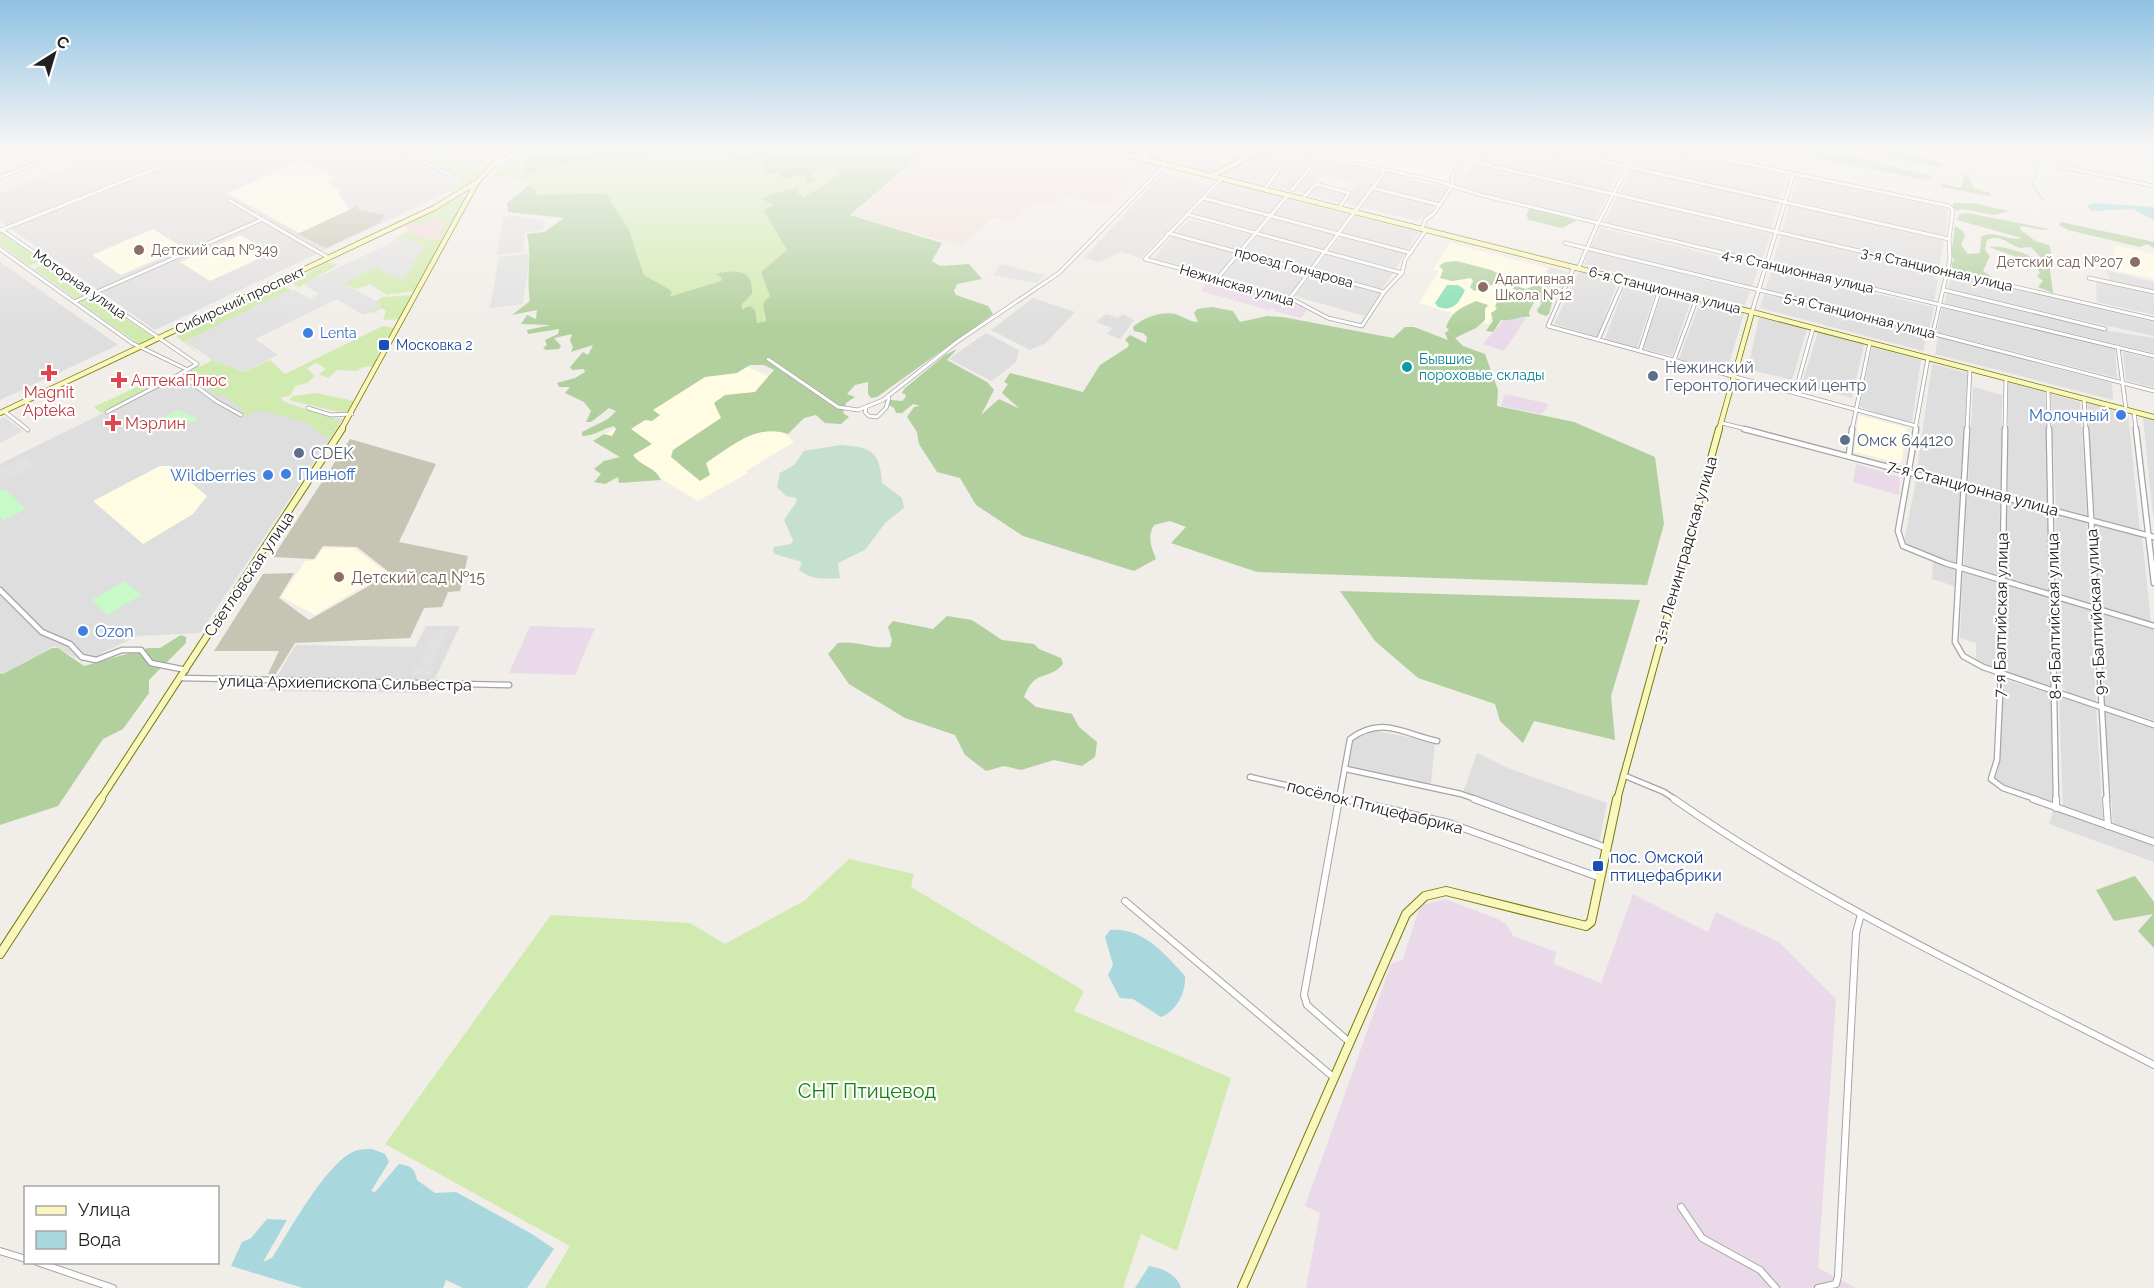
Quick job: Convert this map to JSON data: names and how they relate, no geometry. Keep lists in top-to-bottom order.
{
  "streets": {
    "street": [
      "проезд Гончарова",
      "3-я Станционная улица",
      "4-я Станционная улица",
      "Моторная улица",
      "Нежинская улица",
      "6-я Станционная улица",
      "Сибирский проспект",
      "5-я Станционная улица",
      "7-я Станционная улица",
      "3-я Ленинградская улица",
      "Светловская улица",
      "9-я Балтийская улица",
      "7-я Балтийская улица",
      "8-я Балтийская улица",
      "улица Архиепископа Сильвестра",
      "посёлок Птицефабрика"
    ]
  },
  "crossings": [
    ["проезд Гончарова", "Нежинская улица"],
    ["3-я Станционная улица", "3-я Ленинградская улица"],
    ["4-я Станционная улица", "3-я Ленинградская улица"],
    ["Моторная улица", "Сибирский проспект"],
    ["6-я Станционная улица", "3-я Ленинградская улица"],
    ["6-я Станционная улица", "9-я Балтийская улица"],
    ["6-я Станционная улица", "7-я Балтийская улица"],
    ["6-я Станционная улица", "8-я Балтийская улица"],
    ["5-я Станционная улица", "3-я Ленинградская улица"],
    ["7-я Станционная улица", "3-я Ленинградская улица"],
    ["7-я Станционная улица", "9-я Балтийская улица"],
    ["7-я Станционная улица", "7-я Балтийская улица"],
    ["7-я Станционная улица", "8-я Балтийская улица"],
    ["3-я Ленинградская улица", "посёлок Птицефабрика"],
    ["Светловская улица", "улица Архиепископа Сильвестра"],
    ["7-я Балтийская улица", "8-я Балтийская улица"]
  ],
  "parks": ["СНТ Птицевод"],
  "places": {
    "other": [
      "Детский сад №349",
      "Детский сад №207",
      "Адаптивная Школа №12",
      "Lenta",
      "Бывшие пороховые склады",
      "Нежинский Геронтологический центр",
      "Молочный",
      "Омск 644120",
      "CDEK",
      "Пивноff",
      "Wildberries",
      "Детский сад №15",
      "Ozon"
    ],
    "transit": ["Московка 2", "пос. Омской птицефабрики"],
    "health": ["Magnit Apteka", "АптекаПлюс", "Мэрлин"]
  },
  "legend": ["Улица", "Вода"],
  "north": "top right"
}
